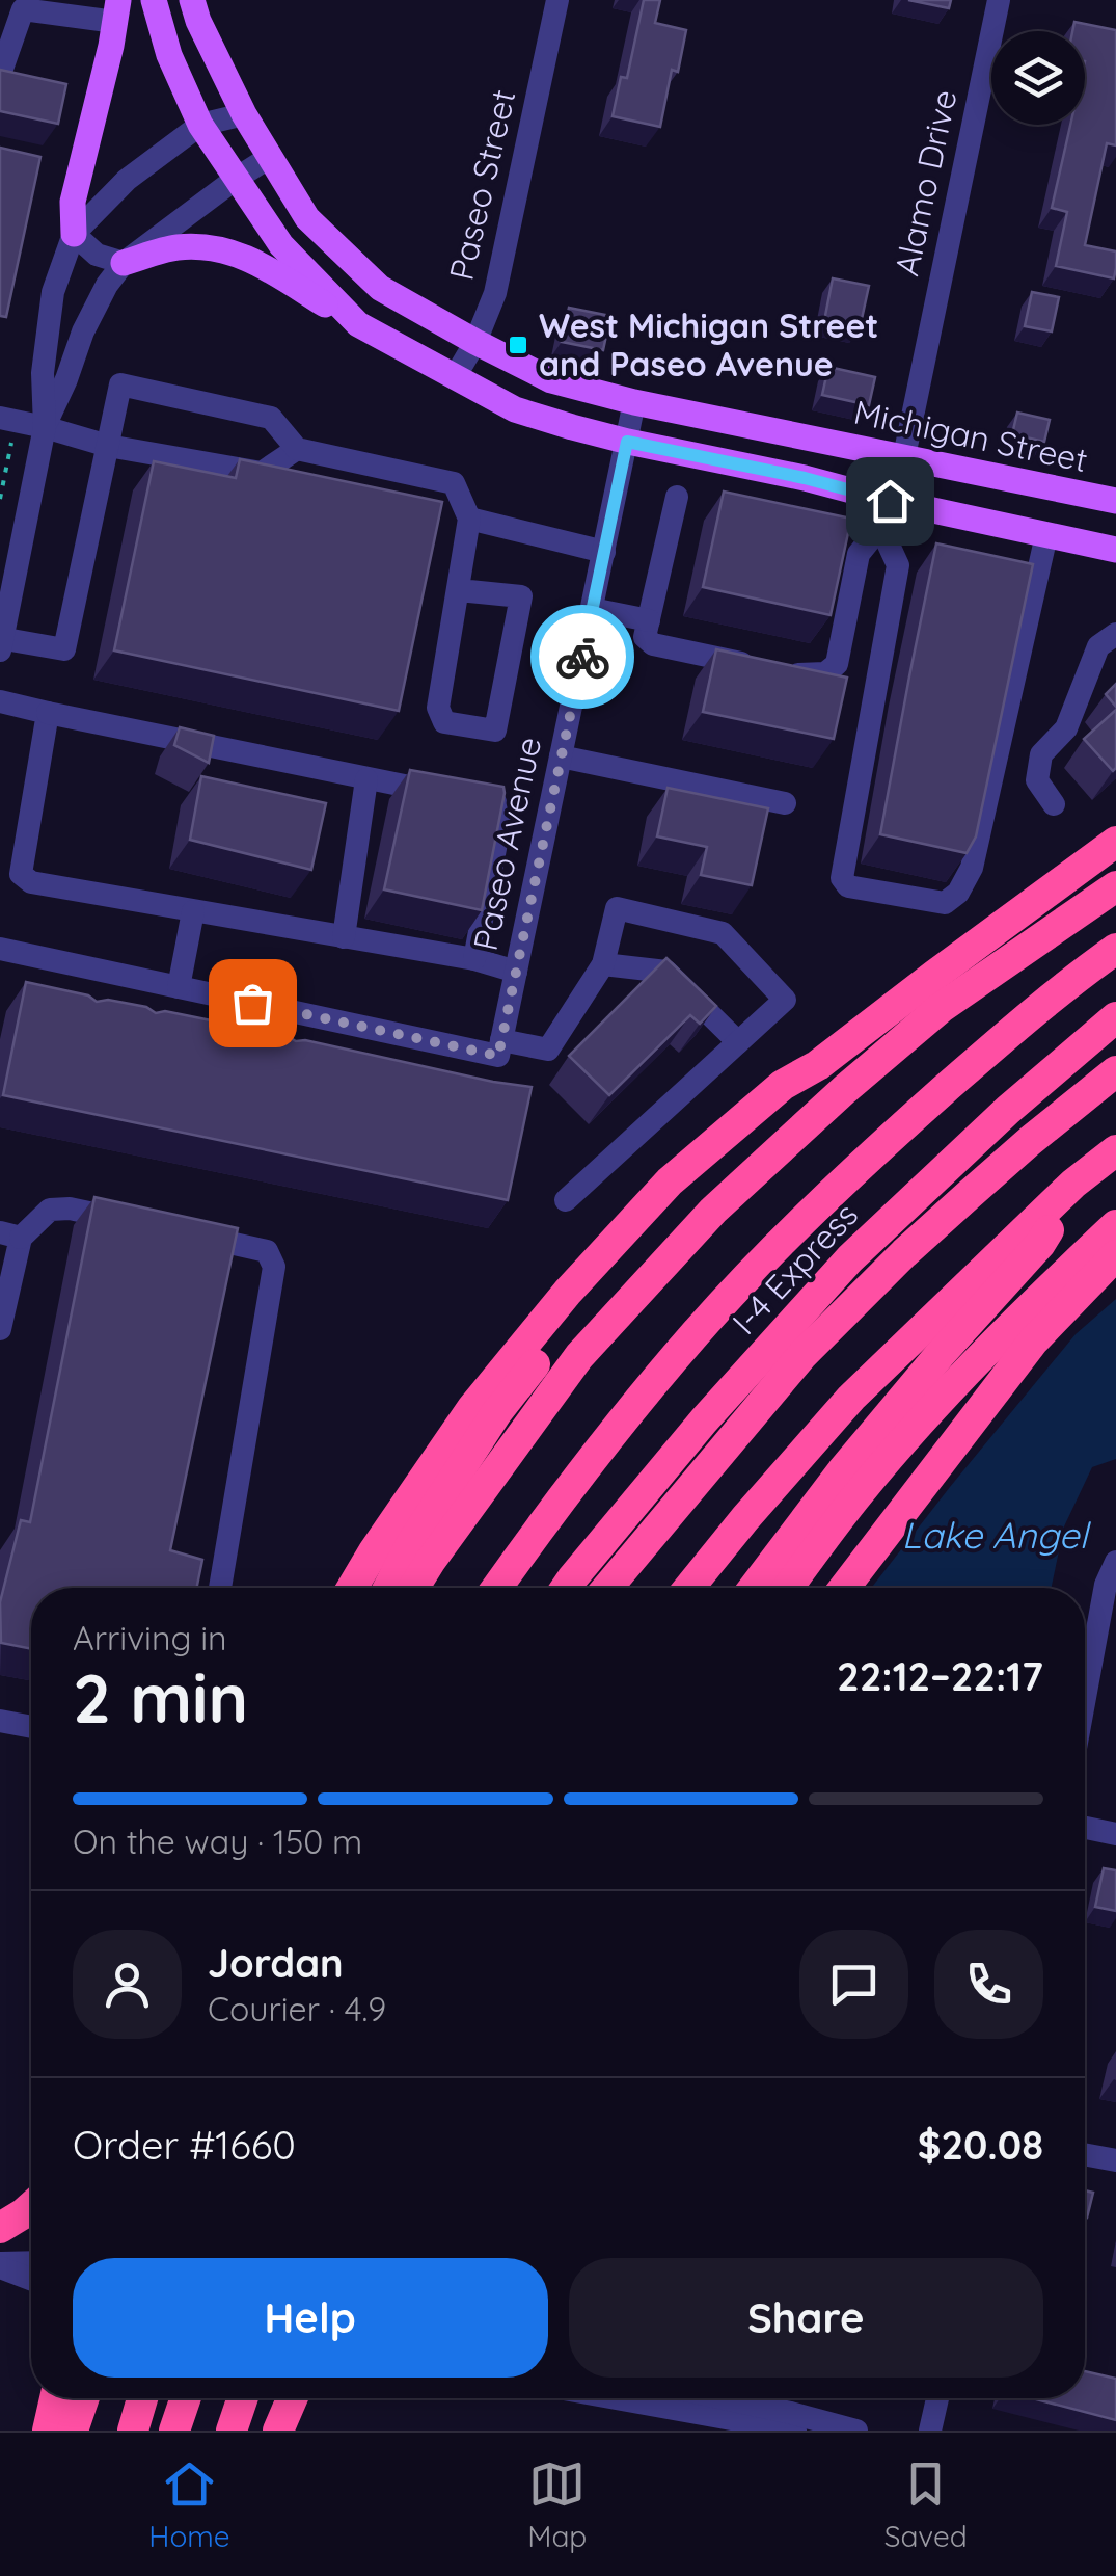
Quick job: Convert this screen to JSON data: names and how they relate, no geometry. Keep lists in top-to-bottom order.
{
  "streets": {
    "highway": ["I-4 Express"],
    "main road": ["Michigan Street"],
    "street": ["Alamo Drive", "Paseo Street", "Paseo Avenue"]
  },
  "crossings": [
    ["Alamo Drive", "Michigan Street"],
    ["Paseo Street", "Michigan Street"],
    ["Michigan Street", "Paseo Avenue"]
  ],
  "water": ["Lake Angel"],
  "places": {
    "transit": ["West Michigan Street and Paseo Avenue"]
  },
  "page": {
    "heading": ["2 min", "Arriving in", "22:12–22:17"],
    "panel": [
      "Jordan",
      "Courier · 4.9",
      "Order #1660",
      "$20.08"
    ],
    "bar": "On the way · 150 m",
    "buttons": ["Help", "Share"],
    "tabs": ["Home", "Map", "Saved"]
  }
}
